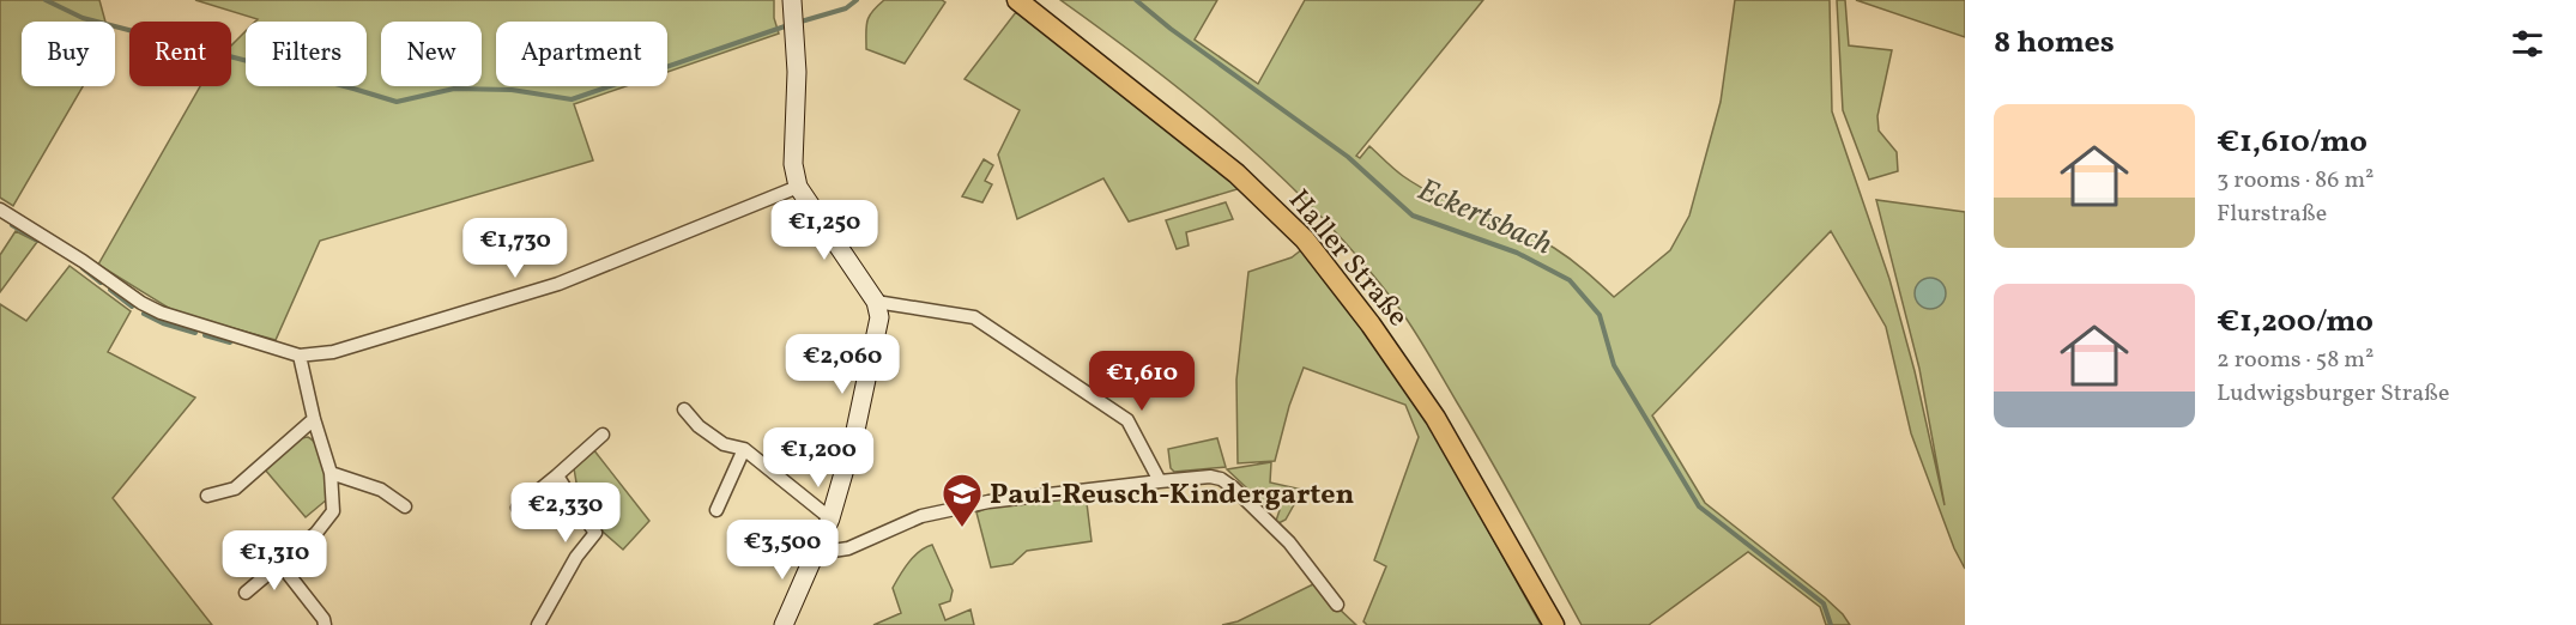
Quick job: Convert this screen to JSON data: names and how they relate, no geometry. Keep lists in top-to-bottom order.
{
  "streets": {
    "main road": ["Haller Straße"]
  },
  "water": ["Eckertsbach"],
  "places": {
    "school or university": ["Paul-Reusch-Kindergarten"]
  },
  "page": {
    "heading": "8 homes",
    "chip": [
      "Buy",
      "Rent",
      "Filters",
      "New",
      "Apartment"
    ],
    "list": [
      {
        "name": "€1,610/mo",
        "note": "3 rooms · 86 m² · Flurstraße"
      },
      {
        "name": "€1,200/mo",
        "note": "2 rooms · 58 m² · Ludwigsburger Straße"
      }
    ],
    "price": [
      "€1,250",
      "€1,730",
      "€2,060",
      "€1,610",
      "€1,200",
      "€2,330",
      "€3,500",
      "€1,310"
    ]
  }
}
